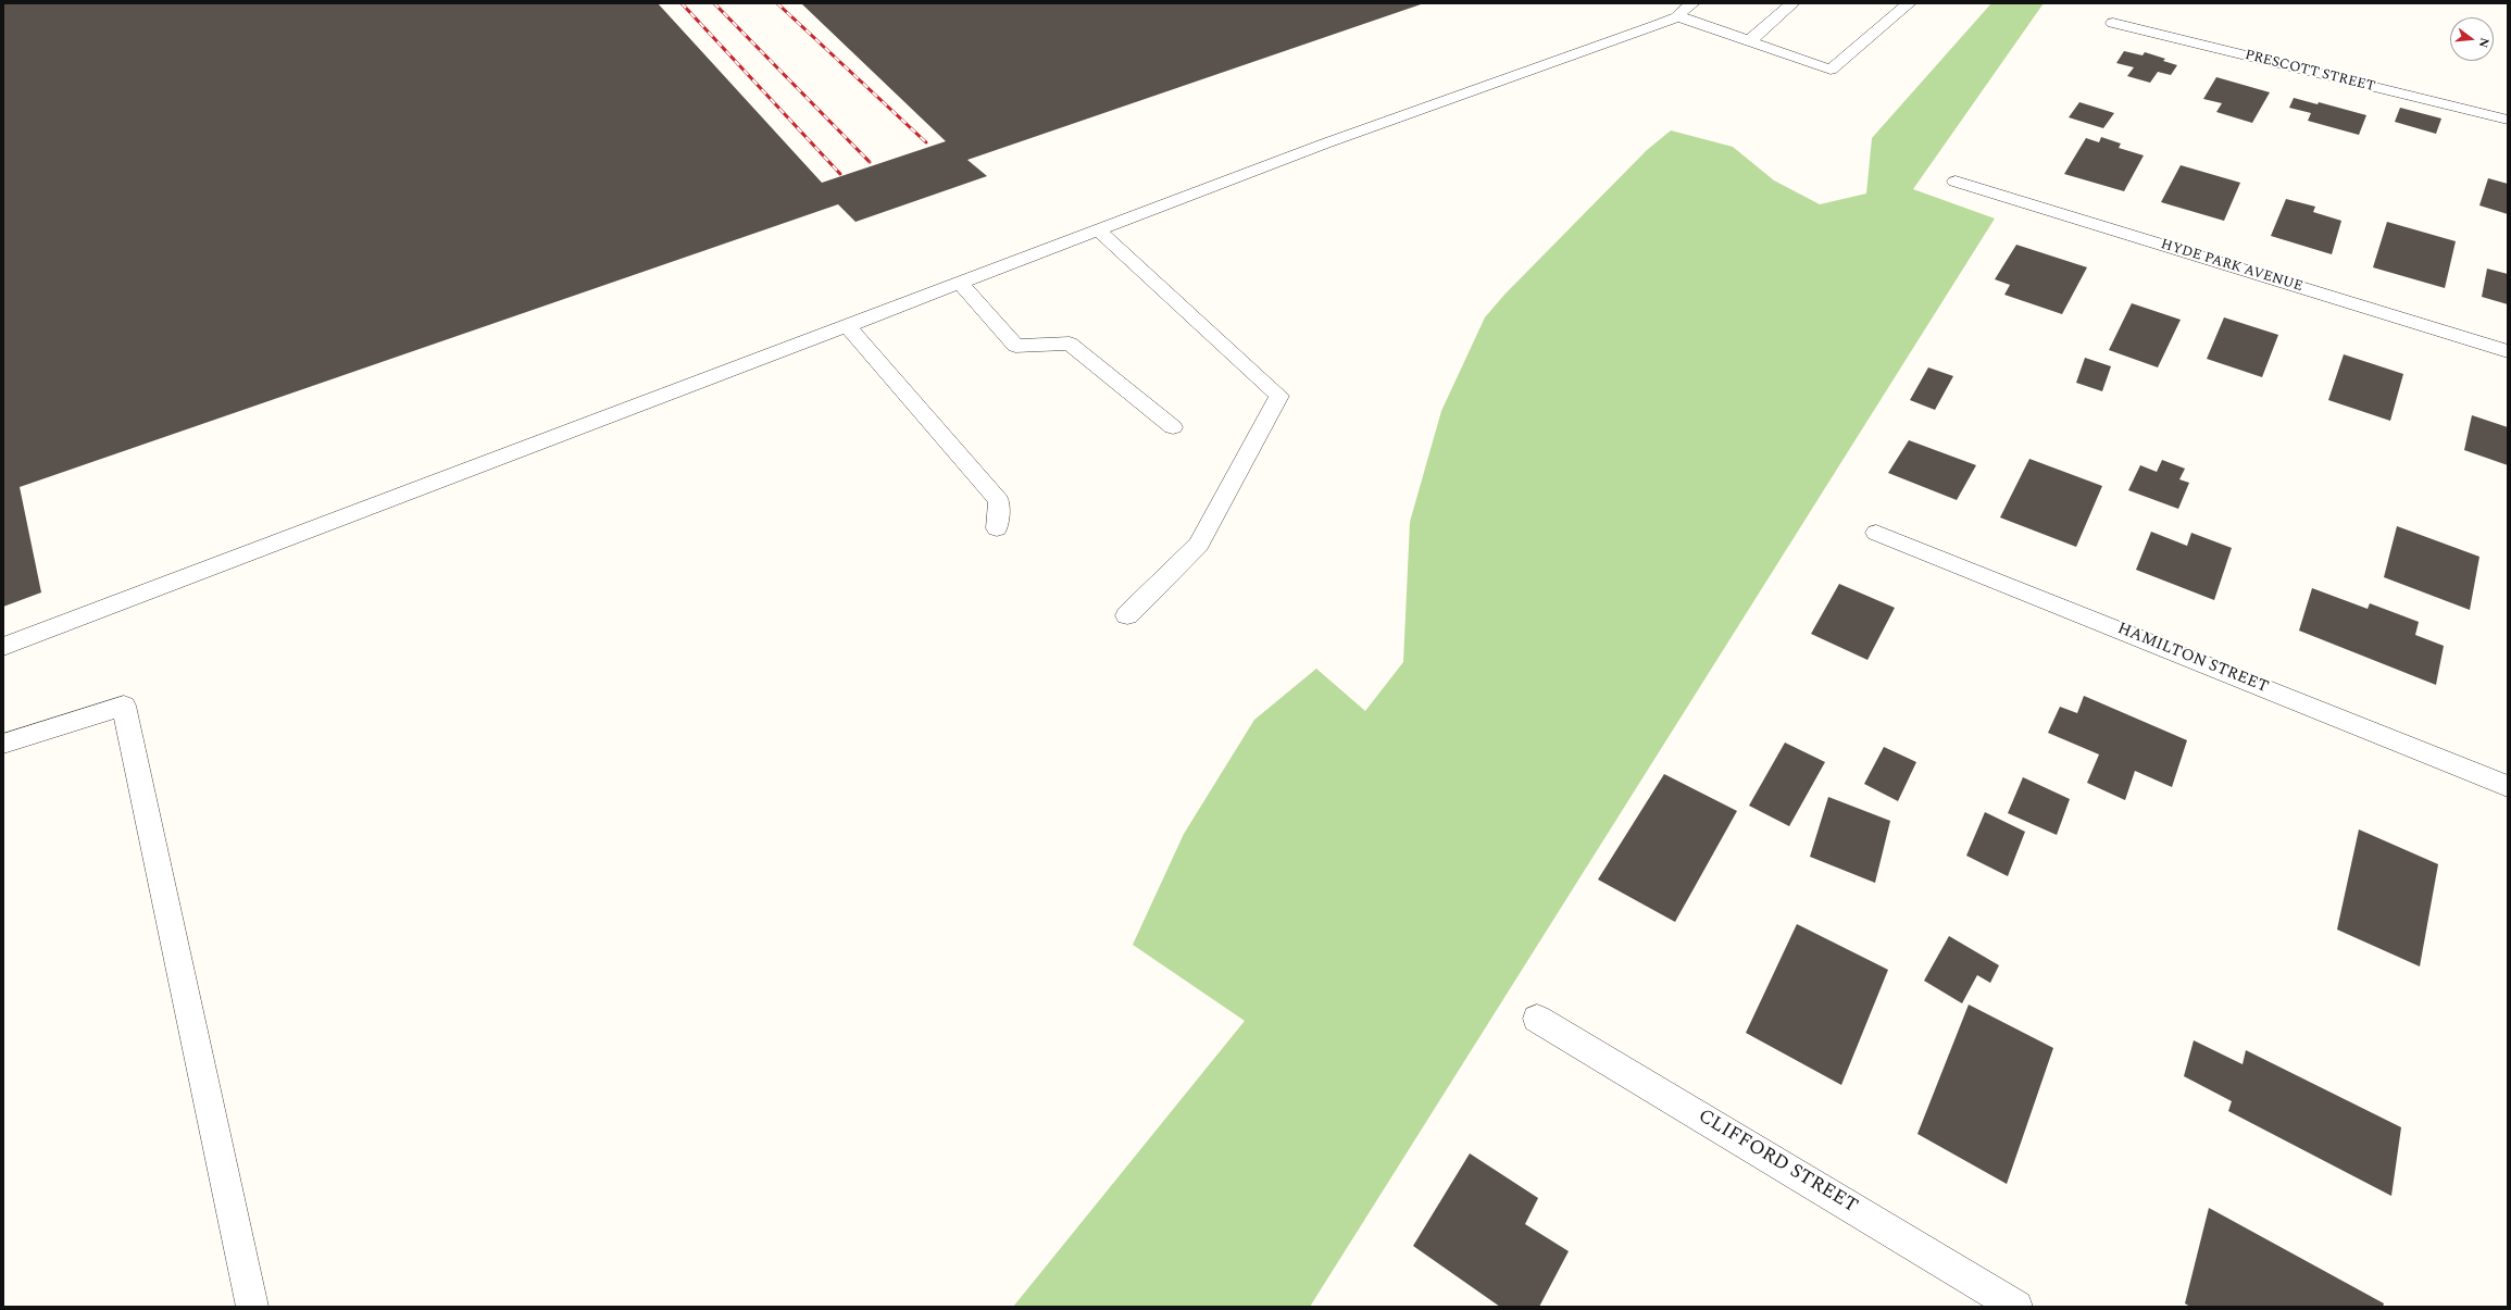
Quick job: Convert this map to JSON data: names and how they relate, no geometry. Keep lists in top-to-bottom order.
{
  "streets": {
    "street": [
      "PRESCOTT STREET",
      "HYDE PARK AVENUE",
      "HAMILTON STREET",
      "CLIFFORD STREET"
    ]
  },
  "north": "right"
}
